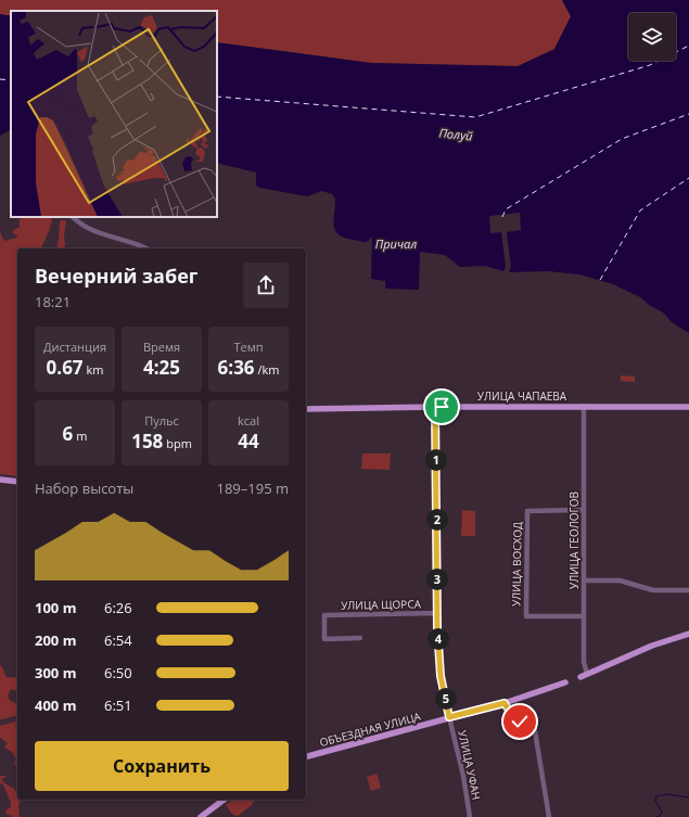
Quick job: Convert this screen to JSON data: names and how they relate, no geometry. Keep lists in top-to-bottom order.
{
  "streets": {
    "main road": ["УЛИЦА ЧАПАЕВА", "ОБЪЕЗДНАЯ УЛИЦА"],
    "street": [
      "УЛИЦА ГЕОЛОГОВ",
      "УЛИЦА ВОСХОД",
      "УЛИЦА ЩОРСА",
      "УЛИЦА УФАН"
    ]
  },
  "crossings": [
    ["УЛИЦА ЧАПАЕВА", "УЛИЦА ГЕОЛОГОВ"],
    ["УЛИЦА ЧАПАЕВА", "УЛИЦА УФАН"],
    ["УЛИЦА ГЕОЛОГОВ", "УЛИЦА ВОСХОД"],
    ["УЛИЦА ЩОРСА", "УЛИЦА УФАН"],
    ["ОБЪЕЗДНАЯ УЛИЦА", "УЛИЦА УФАН"]
  ],
  "water": ["Полуй", "Причал"],
  "page": {
    "heading": ["Вечерний забег", "18:21"],
    "stats": [
      ["Дистанция", "0.67 km"],
      ["Время", "4:25"],
      ["Темп", "6:36 /km"],
      ["6 m"],
      ["Пульс", "158 bpm"],
      ["kcal", "44"]
    ],
    "pins": [
      "1",
      "2",
      "3",
      "4",
      "5"
    ],
    "chart": ["Набор высоты", "189–195 m"],
    "list": [
      {
        "name": "100 m",
        "note": "6:26"
      },
      {
        "name": "200 m",
        "note": "6:54"
      },
      {
        "name": "300 m",
        "note": "6:50"
      },
      {
        "name": "400 m",
        "note": "6:51"
      }
    ],
    "buttons": "Сохранить"
  }
}
